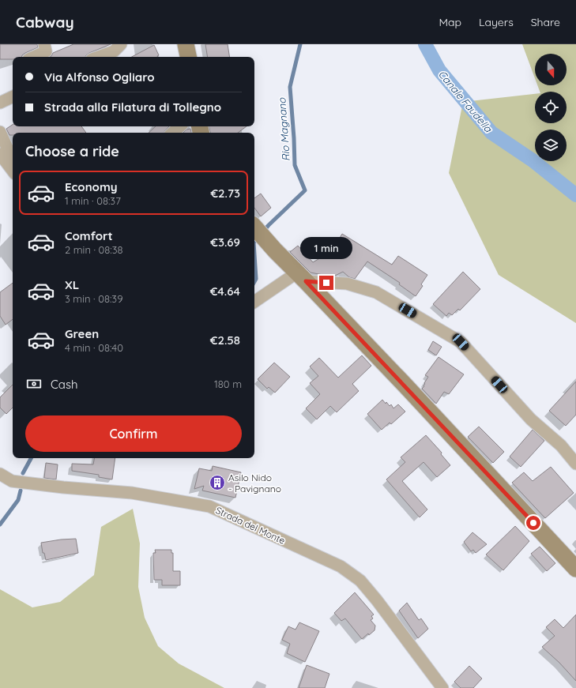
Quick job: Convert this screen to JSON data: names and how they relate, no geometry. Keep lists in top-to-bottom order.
{
  "streets": {
    "street": ["Strada del Monte"]
  },
  "water": ["Canale Faudella", "Rio Magnano"],
  "places": {
    "building": ["Asilo Nido - Pavignano"]
  },
  "north": "bottom",
  "page": {
    "header": "Cabway",
    "nav": ["Map", "Layers", "Share"],
    "banner": ["Via Alfonso Ogliaro", "Strada alla Filatura di Tollegno"],
    "heading": "Choose a ride",
    "list": [
      {
        "name": "Economy",
        "note": "1 min · 08:37",
        "value": "€2.73"
      },
      {
        "name": "Comfort",
        "note": "2 min · 08:38",
        "value": "€3.69"
      },
      {
        "name": "XL",
        "note": "3 min · 08:39",
        "value": "€4.64"
      },
      {
        "name": "Green",
        "note": "4 min · 08:40",
        "value": "€2.58"
      }
    ],
    "bubble": "1 min",
    "pay": ["Cash", "180 m"],
    "buttons": "Confirm"
  }
}
